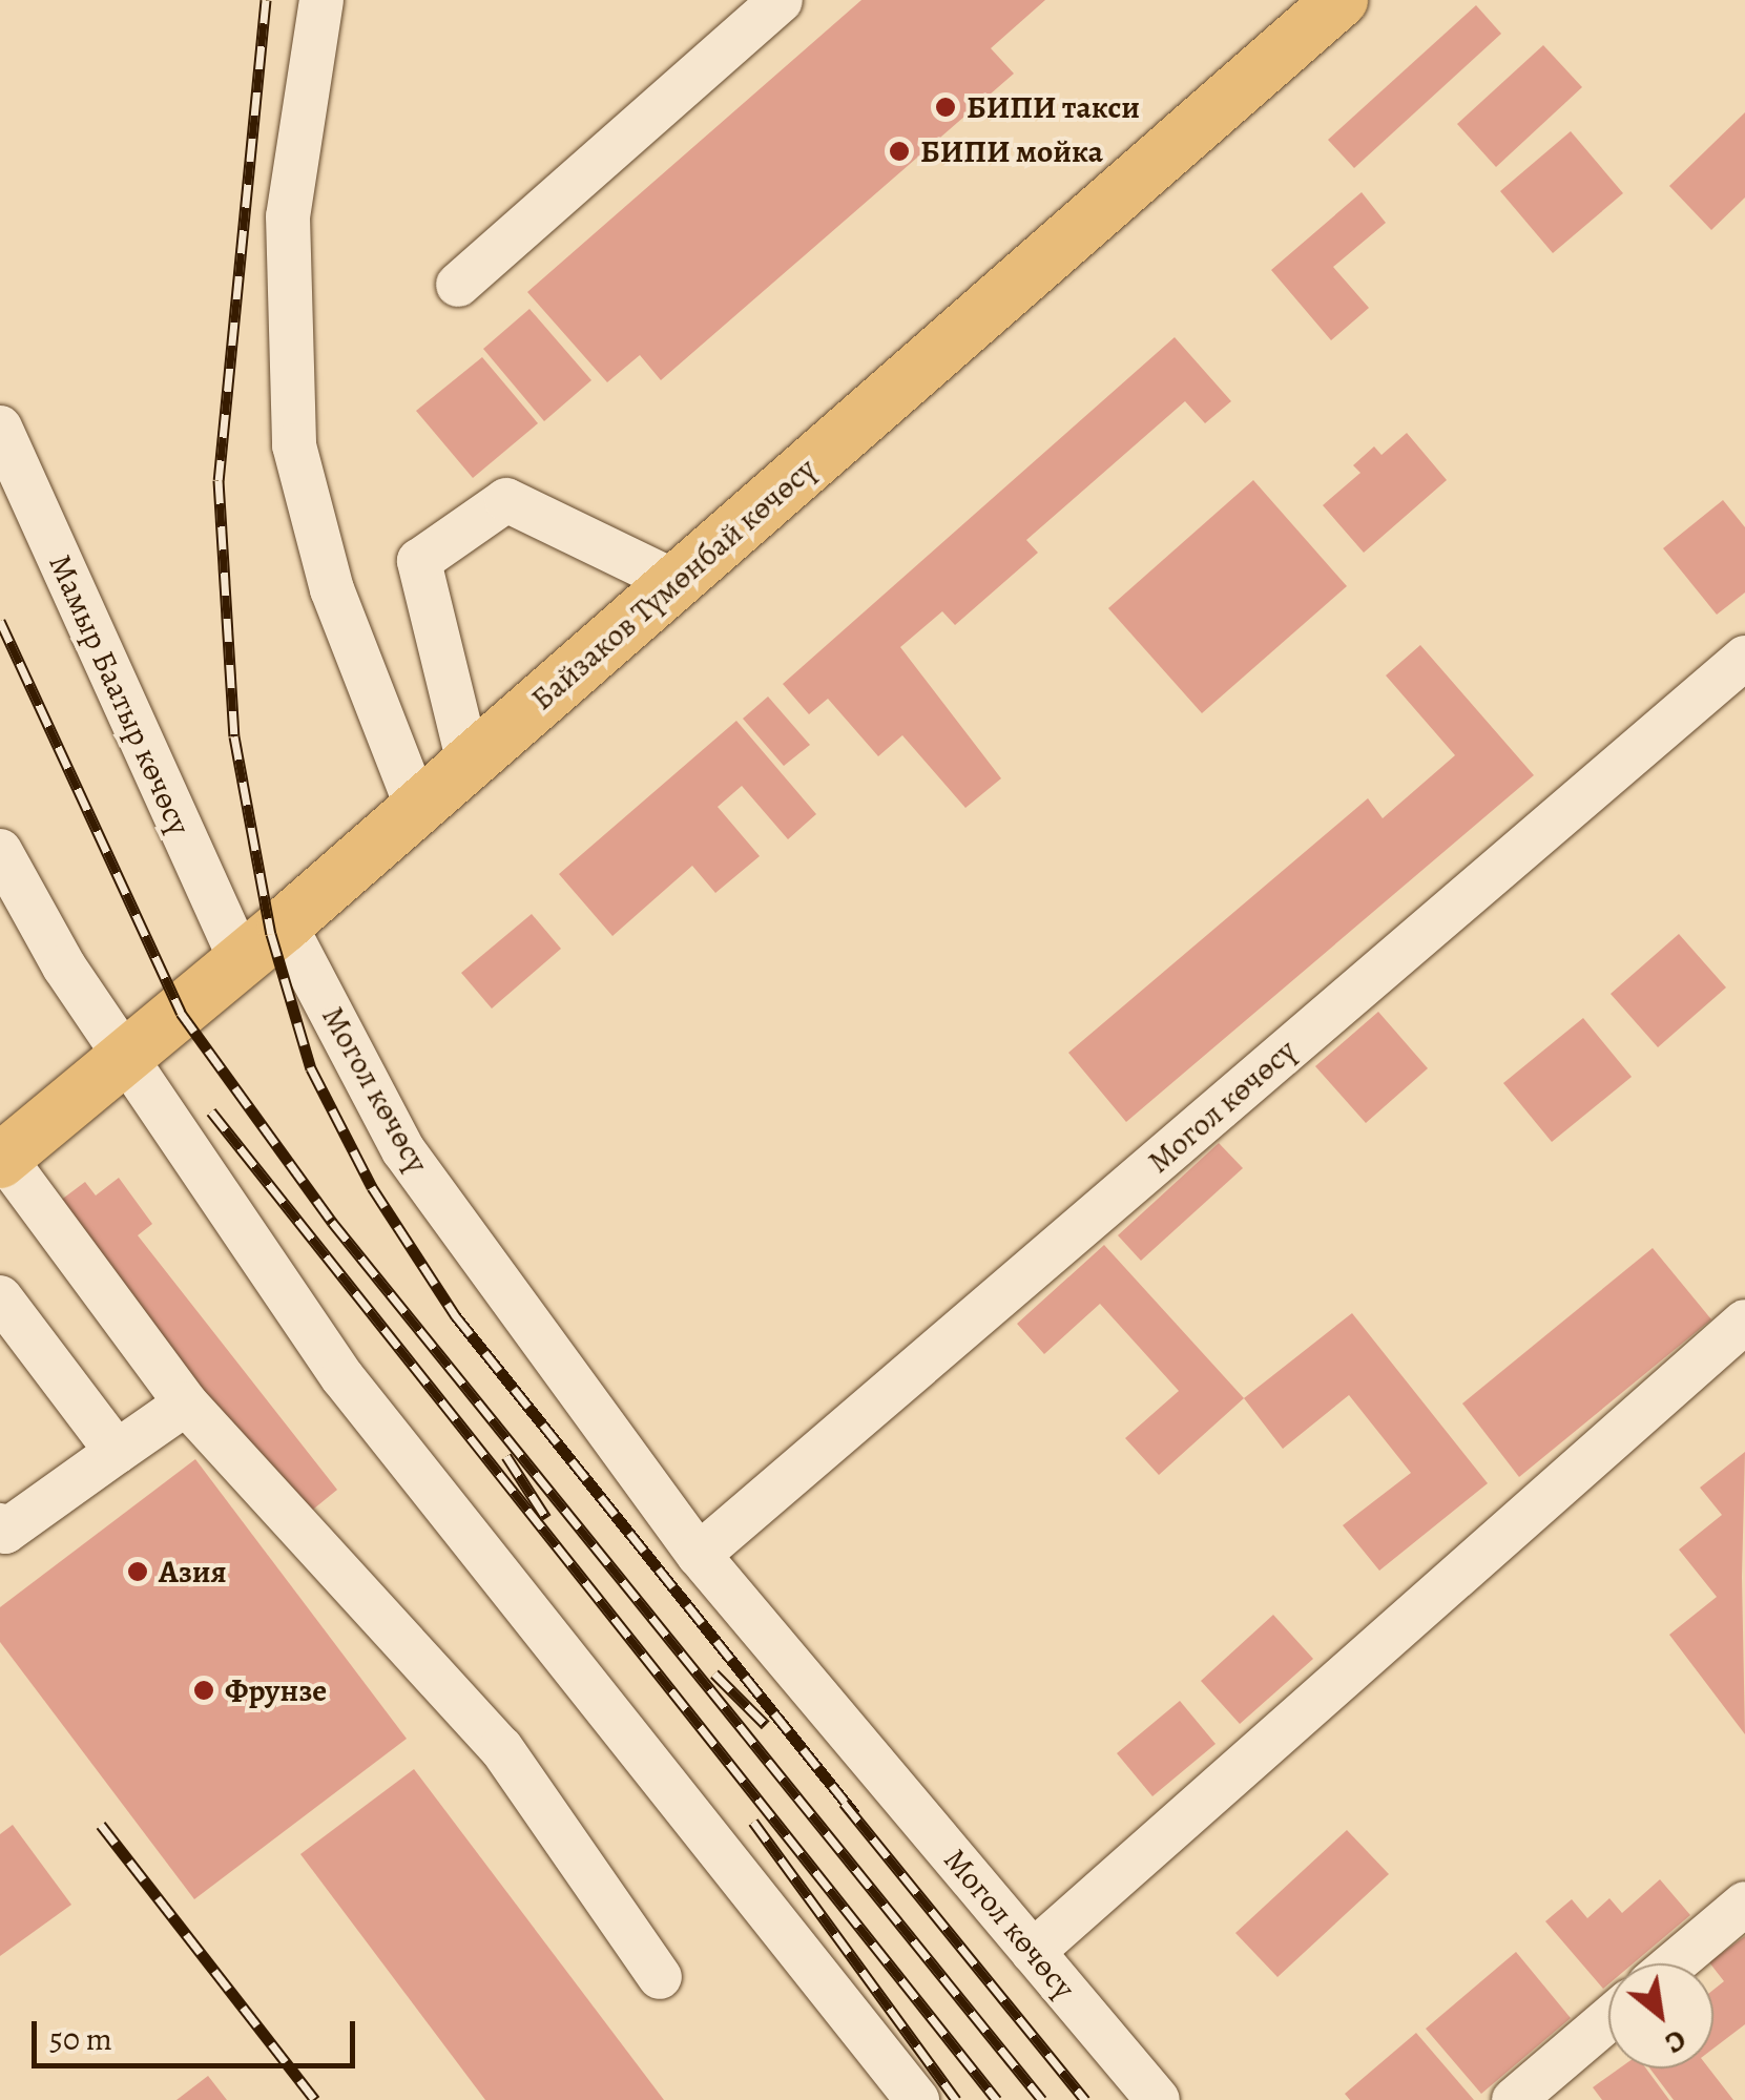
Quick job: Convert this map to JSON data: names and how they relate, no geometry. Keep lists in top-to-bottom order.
{
  "streets": {
    "main road": ["Байзаков Түмөнбай көчөсү"],
    "street": ["Мамыр Баатыр көчөсү", "Могол көчөсү"]
  },
  "crossings": [
    ["Байзаков Түмөнбай көчөсү", "Мамыр Баатыр көчөсү"],
    ["Байзаков Түмөнбай көчөсү", "Могол көчөсү"]
  ],
  "places": [
    "БИПИ такси",
    "БИПИ мойка",
    "Азия",
    "Фрунзе"
  ],
  "scale_bar": "50 m",
  "north": "bottom right"
}
